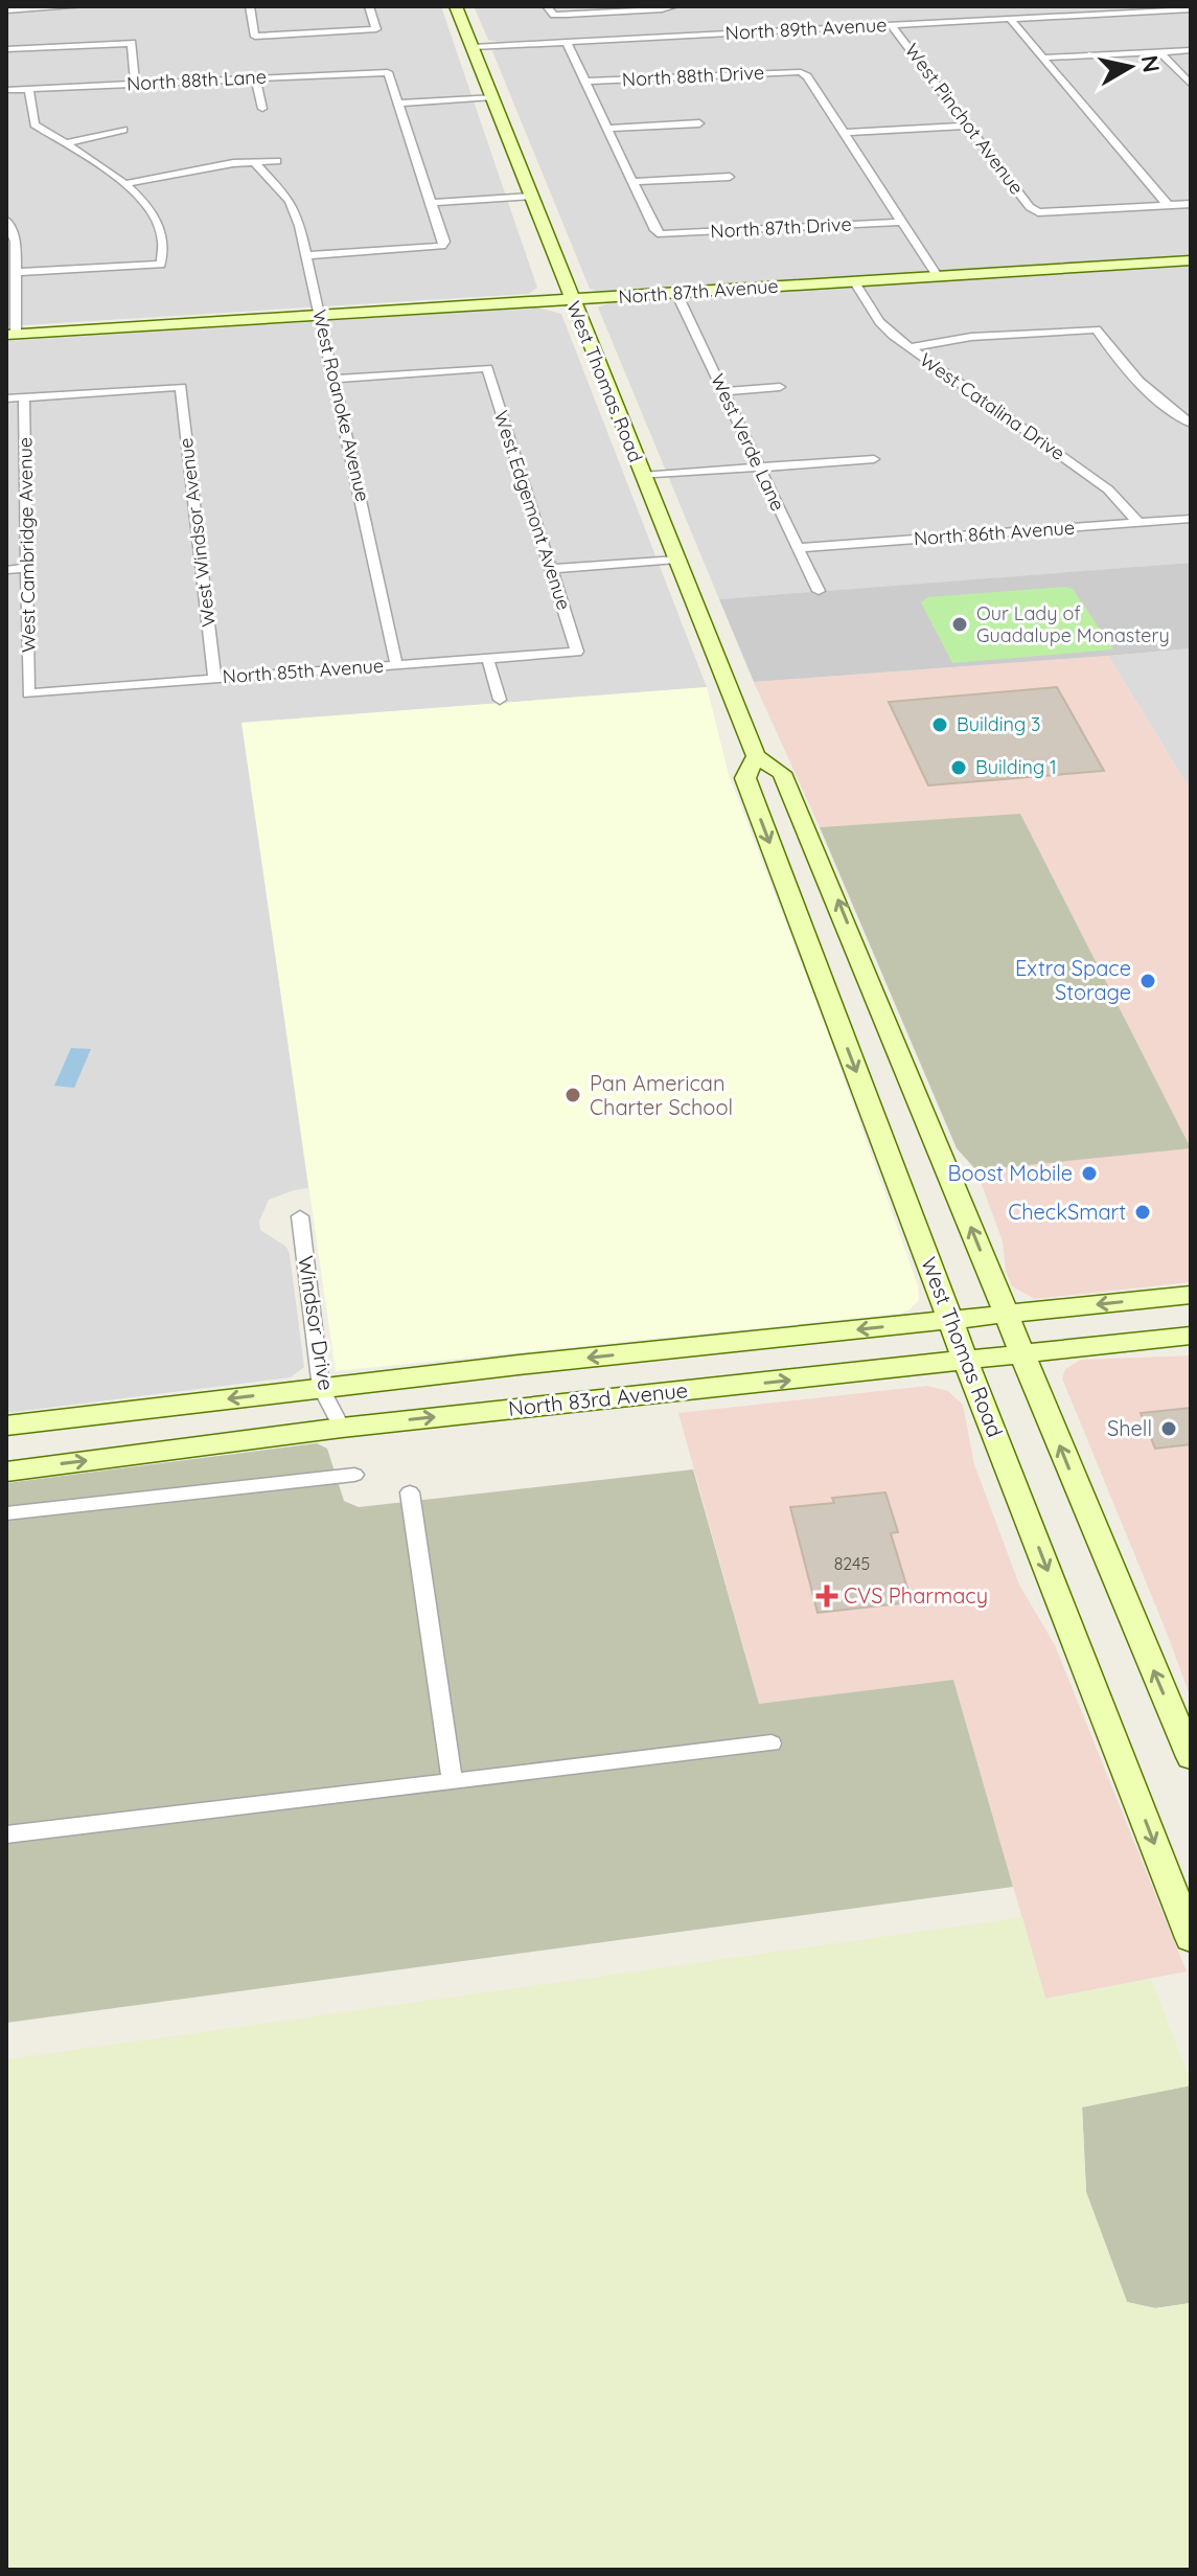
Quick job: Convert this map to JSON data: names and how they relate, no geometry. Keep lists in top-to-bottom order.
{
  "streets": {
    "main road": ["North 87th Avenue", "West Thomas Road", "North 83rd Avenue"],
    "street": [
      "North 89th Avenue",
      "North 88th Drive",
      "North 88th Lane",
      "West Pinchot Avenue",
      "North 87th Drive",
      "West Roanoke Avenue",
      "West Catalina Drive",
      "West Verde Lane",
      "West Edgemont Avenue",
      "West Windsor Avenue",
      "North 86th Avenue",
      "West Cambridge Avenue",
      "North 85th Avenue",
      "Windsor Drive"
    ]
  },
  "crossings": [
    ["North 89th Avenue", "West Pinchot Avenue"],
    ["North 89th Avenue", "West Thomas Road"],
    ["North 87th Avenue", "West Thomas Road"],
    ["North 87th Avenue", "West Roanoke Avenue"],
    ["North 87th Avenue", "West Catalina Drive"],
    ["North 87th Avenue", "West Verde Lane"],
    ["West Thomas Road", "North 83rd Avenue"],
    ["West Roanoke Avenue", "West Edgemont Avenue"],
    ["West Roanoke Avenue", "North 85th Avenue"],
    ["West Catalina Drive", "North 86th Avenue"],
    ["West Verde Lane", "North 86th Avenue"],
    ["West Edgemont Avenue", "North 85th Avenue"],
    ["West Windsor Avenue", "West Cambridge Avenue"],
    ["West Windsor Avenue", "North 85th Avenue"],
    ["West Cambridge Avenue", "North 85th Avenue"],
    ["Windsor Drive", "North 83rd Avenue"]
  ],
  "places": {
    "other": [
      "Our Lady of Guadalupe Monastery",
      "Building 3",
      "Building 1",
      "Extra Space Storage",
      "Pan American Charter School",
      "Boost Mobile",
      "CheckSmart",
      "Shell"
    ],
    "health": ["CVS Pharmacy"]
  },
  "house_numbers": ["8245"],
  "north": "right"
}
